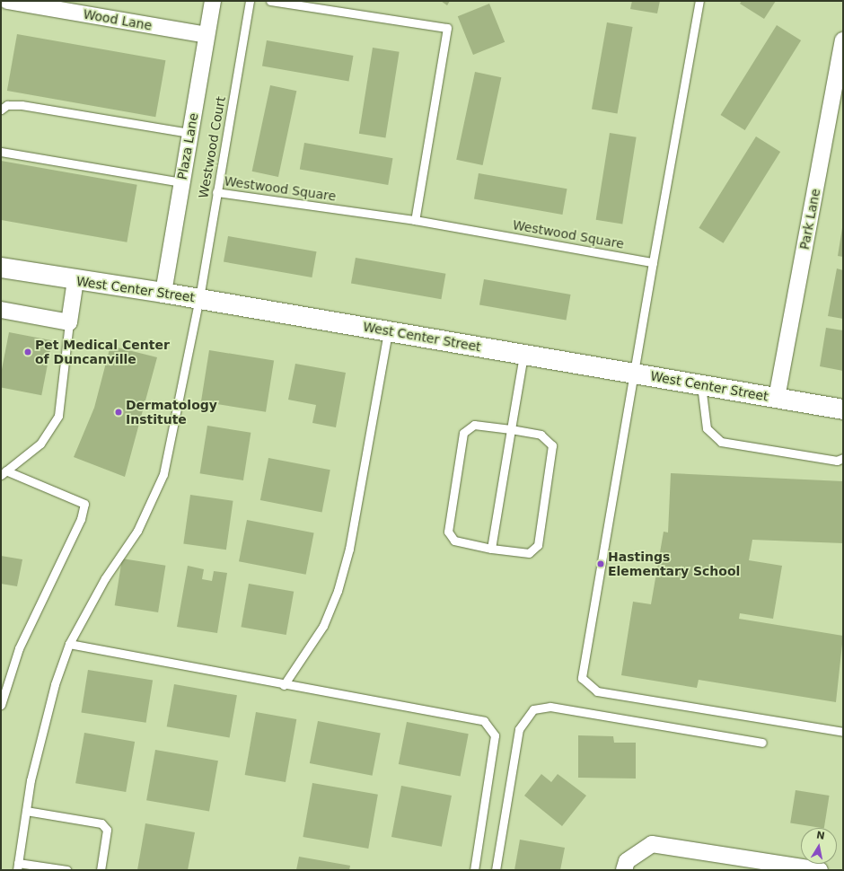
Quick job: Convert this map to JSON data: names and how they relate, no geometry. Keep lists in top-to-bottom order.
{
  "streets": {
    "street": [
      "Wood Lane",
      "Plaza Lane",
      "Park Lane",
      "West Center Street"
    ],
    "lane": ["Westwood Court", "Westwood Square"]
  },
  "crossings": [
    ["Wood Lane", "Plaza Lane"],
    ["Plaza Lane", "West Center Street"],
    ["Westwood Court", "Westwood Square"],
    ["Westwood Court", "West Center Street"],
    ["Park Lane", "West Center Street"]
  ],
  "places": ["Pet Medical Center of Duncanville", "Dermatology Institute", "Hastings Elementary School"],
  "north": "top"
}
